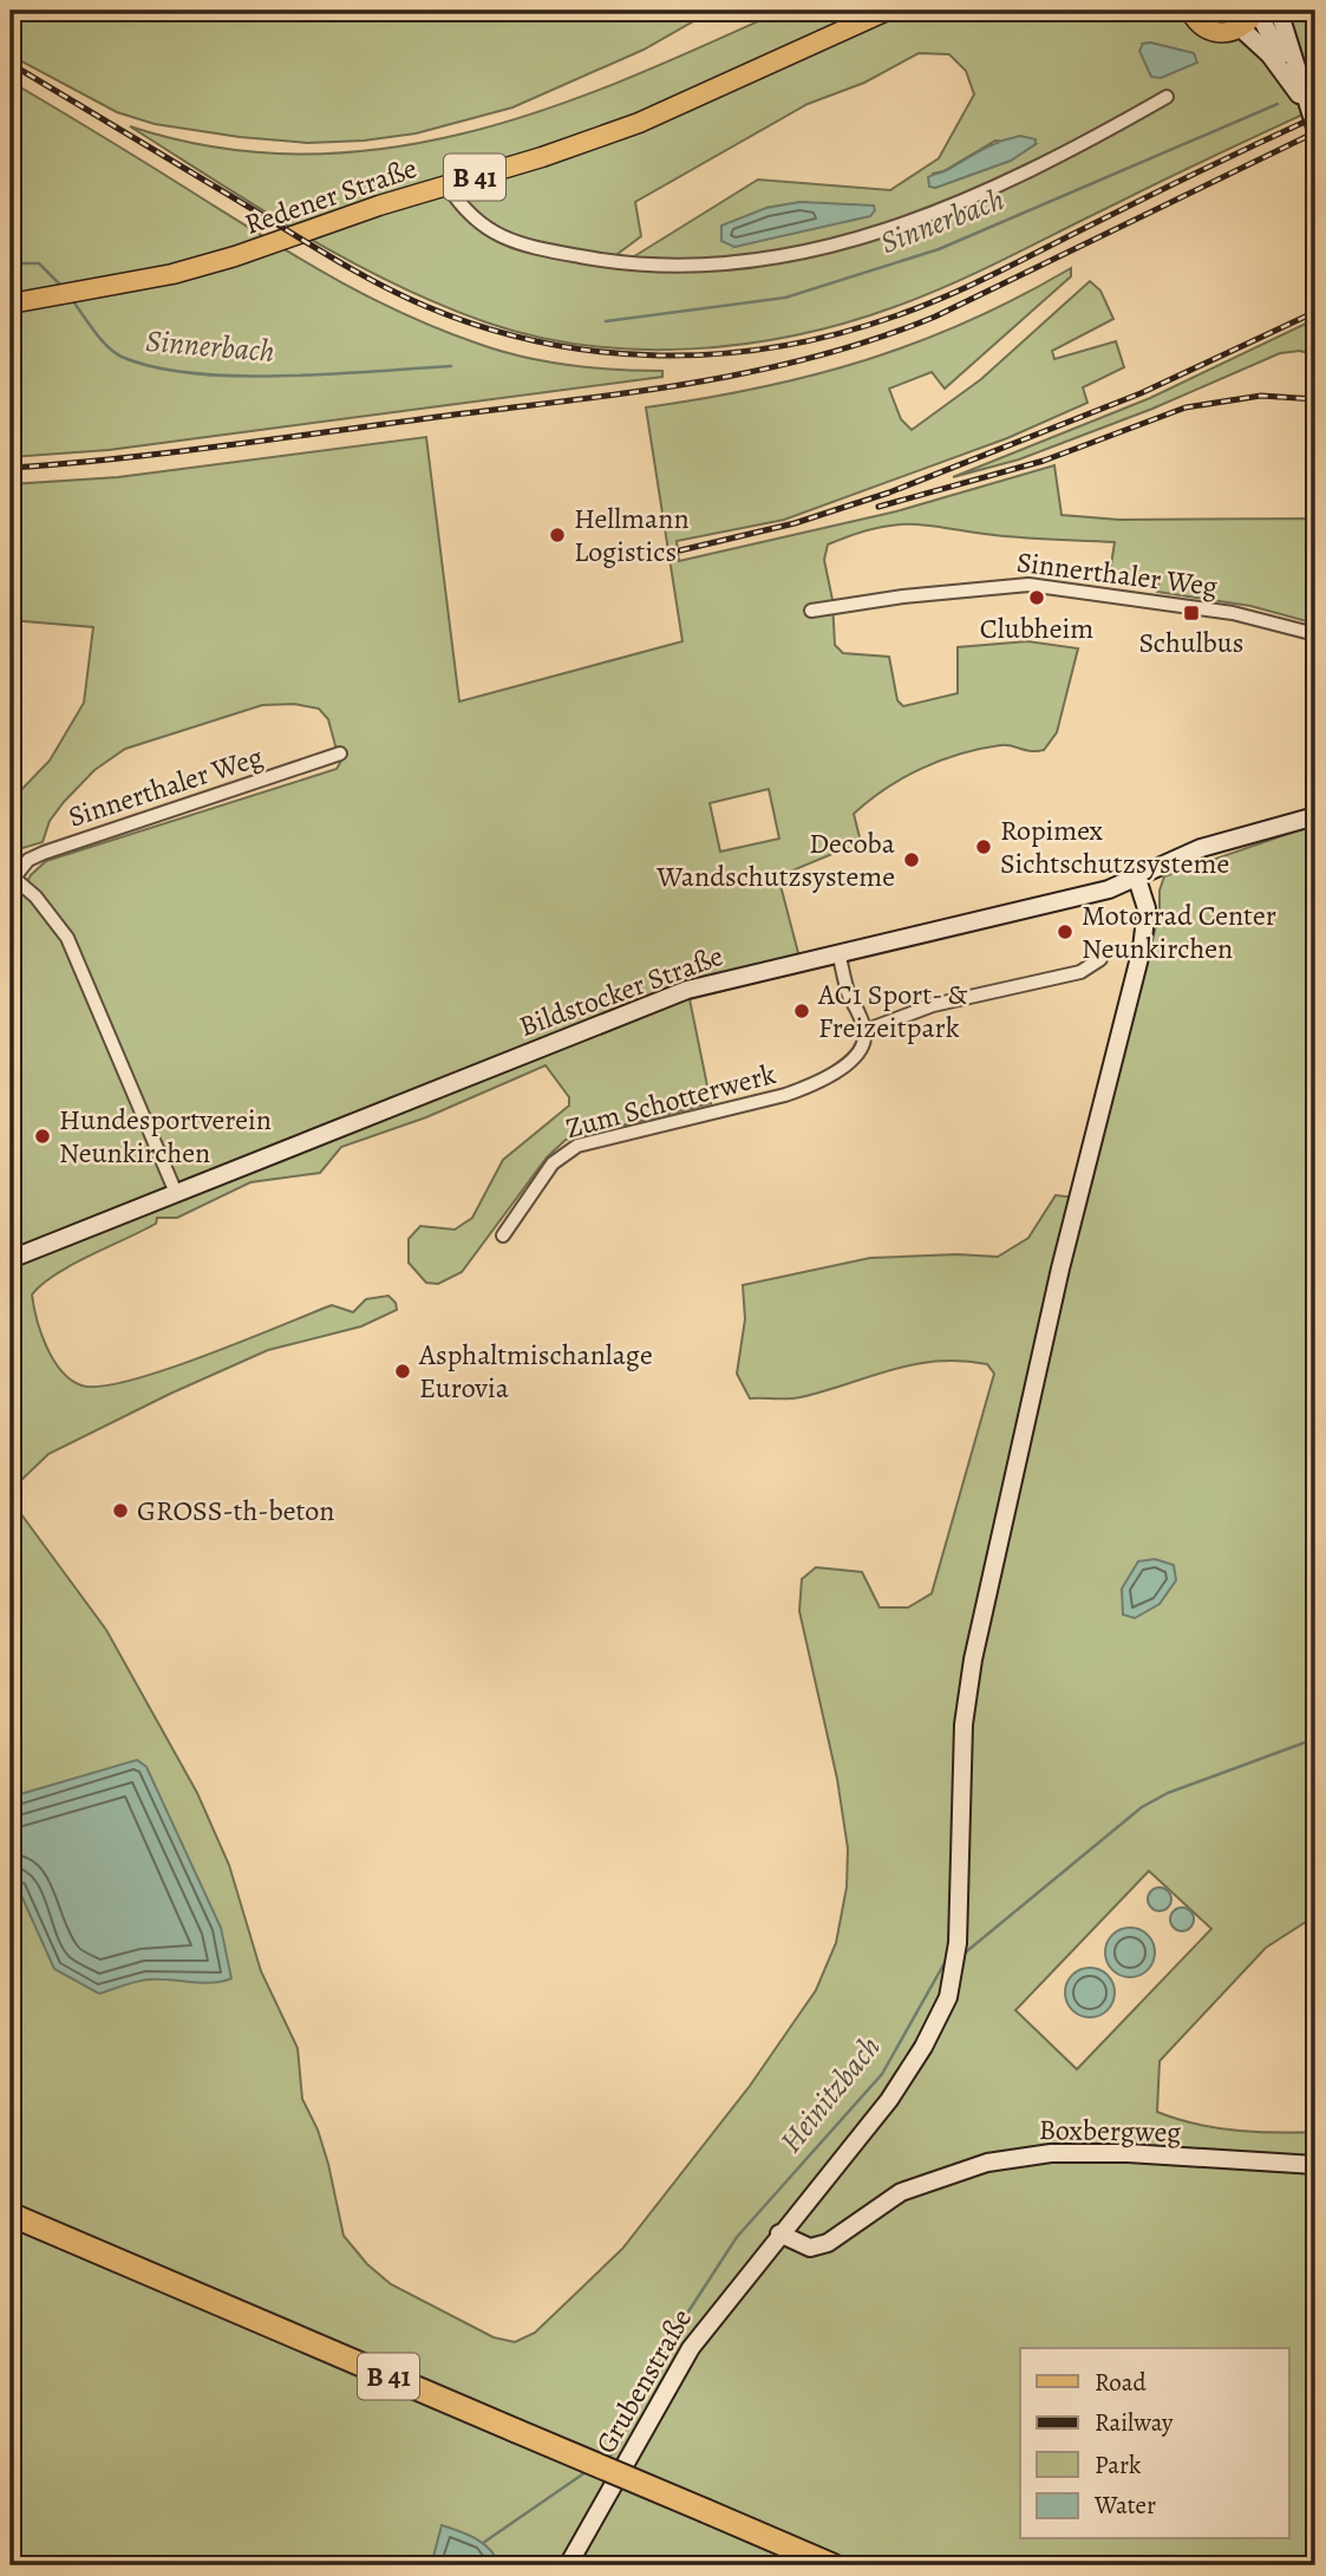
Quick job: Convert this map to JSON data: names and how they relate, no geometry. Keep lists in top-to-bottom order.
{
  "streets": {
    "highway": ["B 41"],
    "main road": ["Redener Straße"],
    "street": [
      "Sinnerthaler Weg",
      "Bildstocker Straße",
      "Zum Schotterwerk",
      "Boxbergweg",
      "Grubenstraße"
    ]
  },
  "crossings": [
    ["Bildstocker Straße", "Grubenstraße"],
    ["Boxbergweg", "Grubenstraße"]
  ],
  "water": ["Sinnerbach", "Heinitzbach"],
  "places": {
    "other": [
      "Hellmann Logistics",
      "Clubheim",
      "Ropimex Sichtschutzsysteme",
      "Decoba Wandschutzsysteme",
      "Motorrad Center Neunkirchen",
      "AC1 Sport- & Freizeitpark",
      "Hundesportverein Neunkirchen",
      "Asphaltmischanlage Eurovia",
      "GROSS-th-beton"
    ],
    "transit": ["Schulbus"]
  },
  "legend": [
    "Road",
    "Railway",
    "Park",
    "Water"
  ]
}
